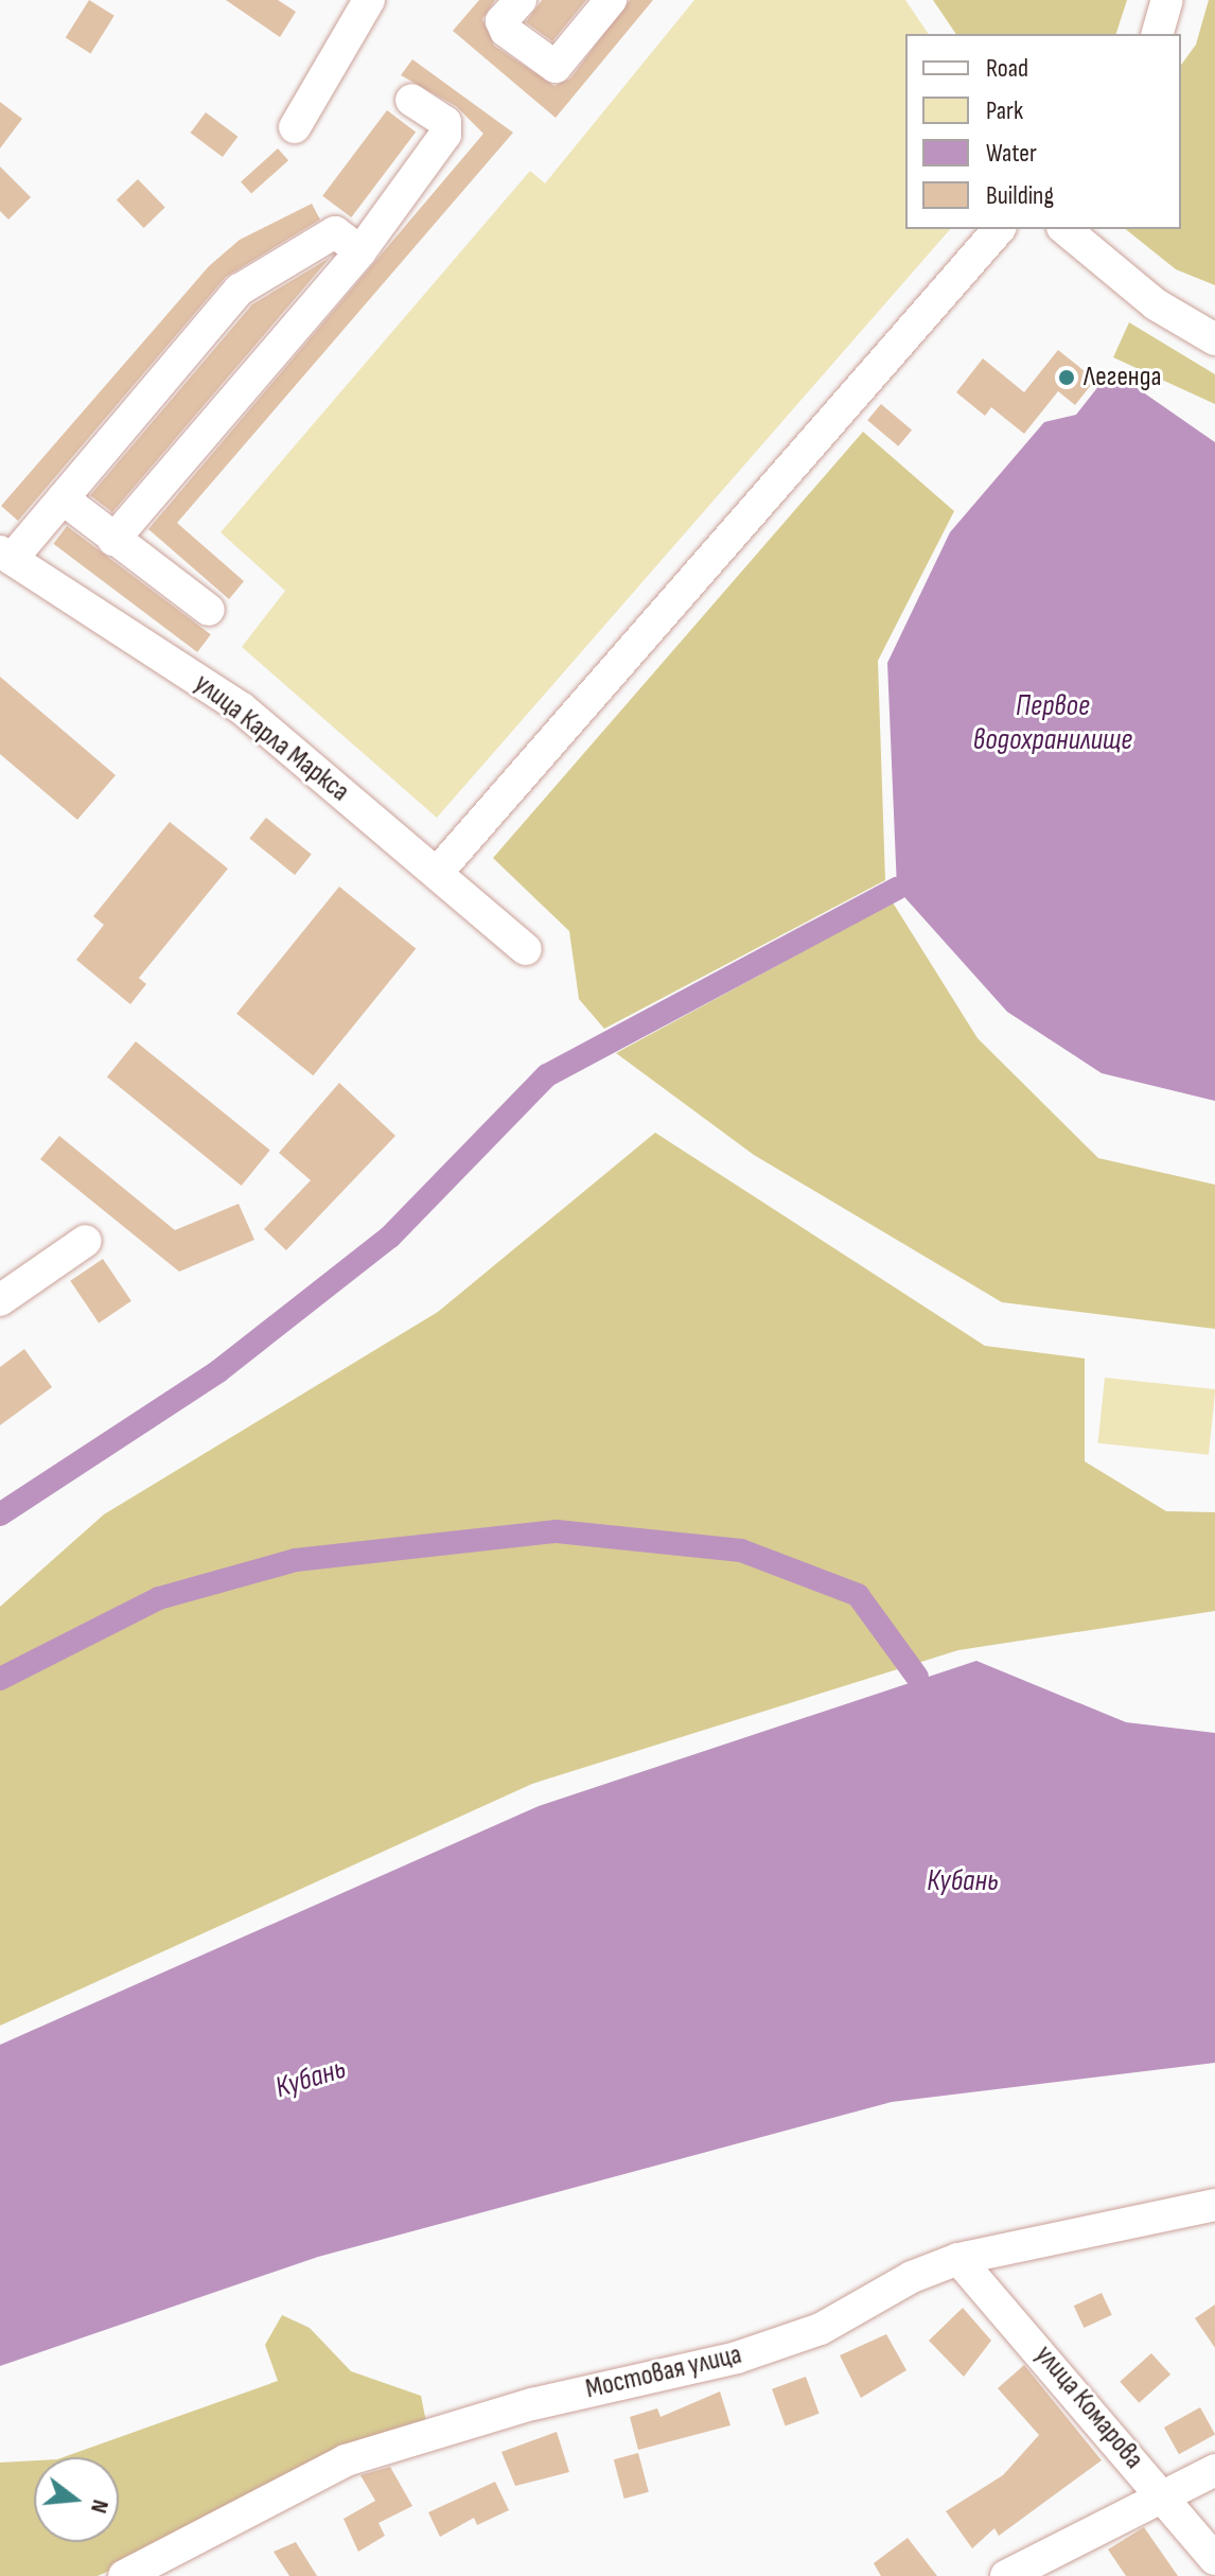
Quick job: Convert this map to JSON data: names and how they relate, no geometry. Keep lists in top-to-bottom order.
{
  "streets": {
    "street": ["улица Карла Маркса", "Мостовая улица", "улица Комарова"]
  },
  "crossings": [
    ["Мостовая улица", "улица Комарова"]
  ],
  "water": ["Первое водохранилище", "Кубань"],
  "places": ["Легенда"],
  "legend": [
    "Road",
    "Park",
    "Water",
    "Building"
  ],
  "north": "right"
}
